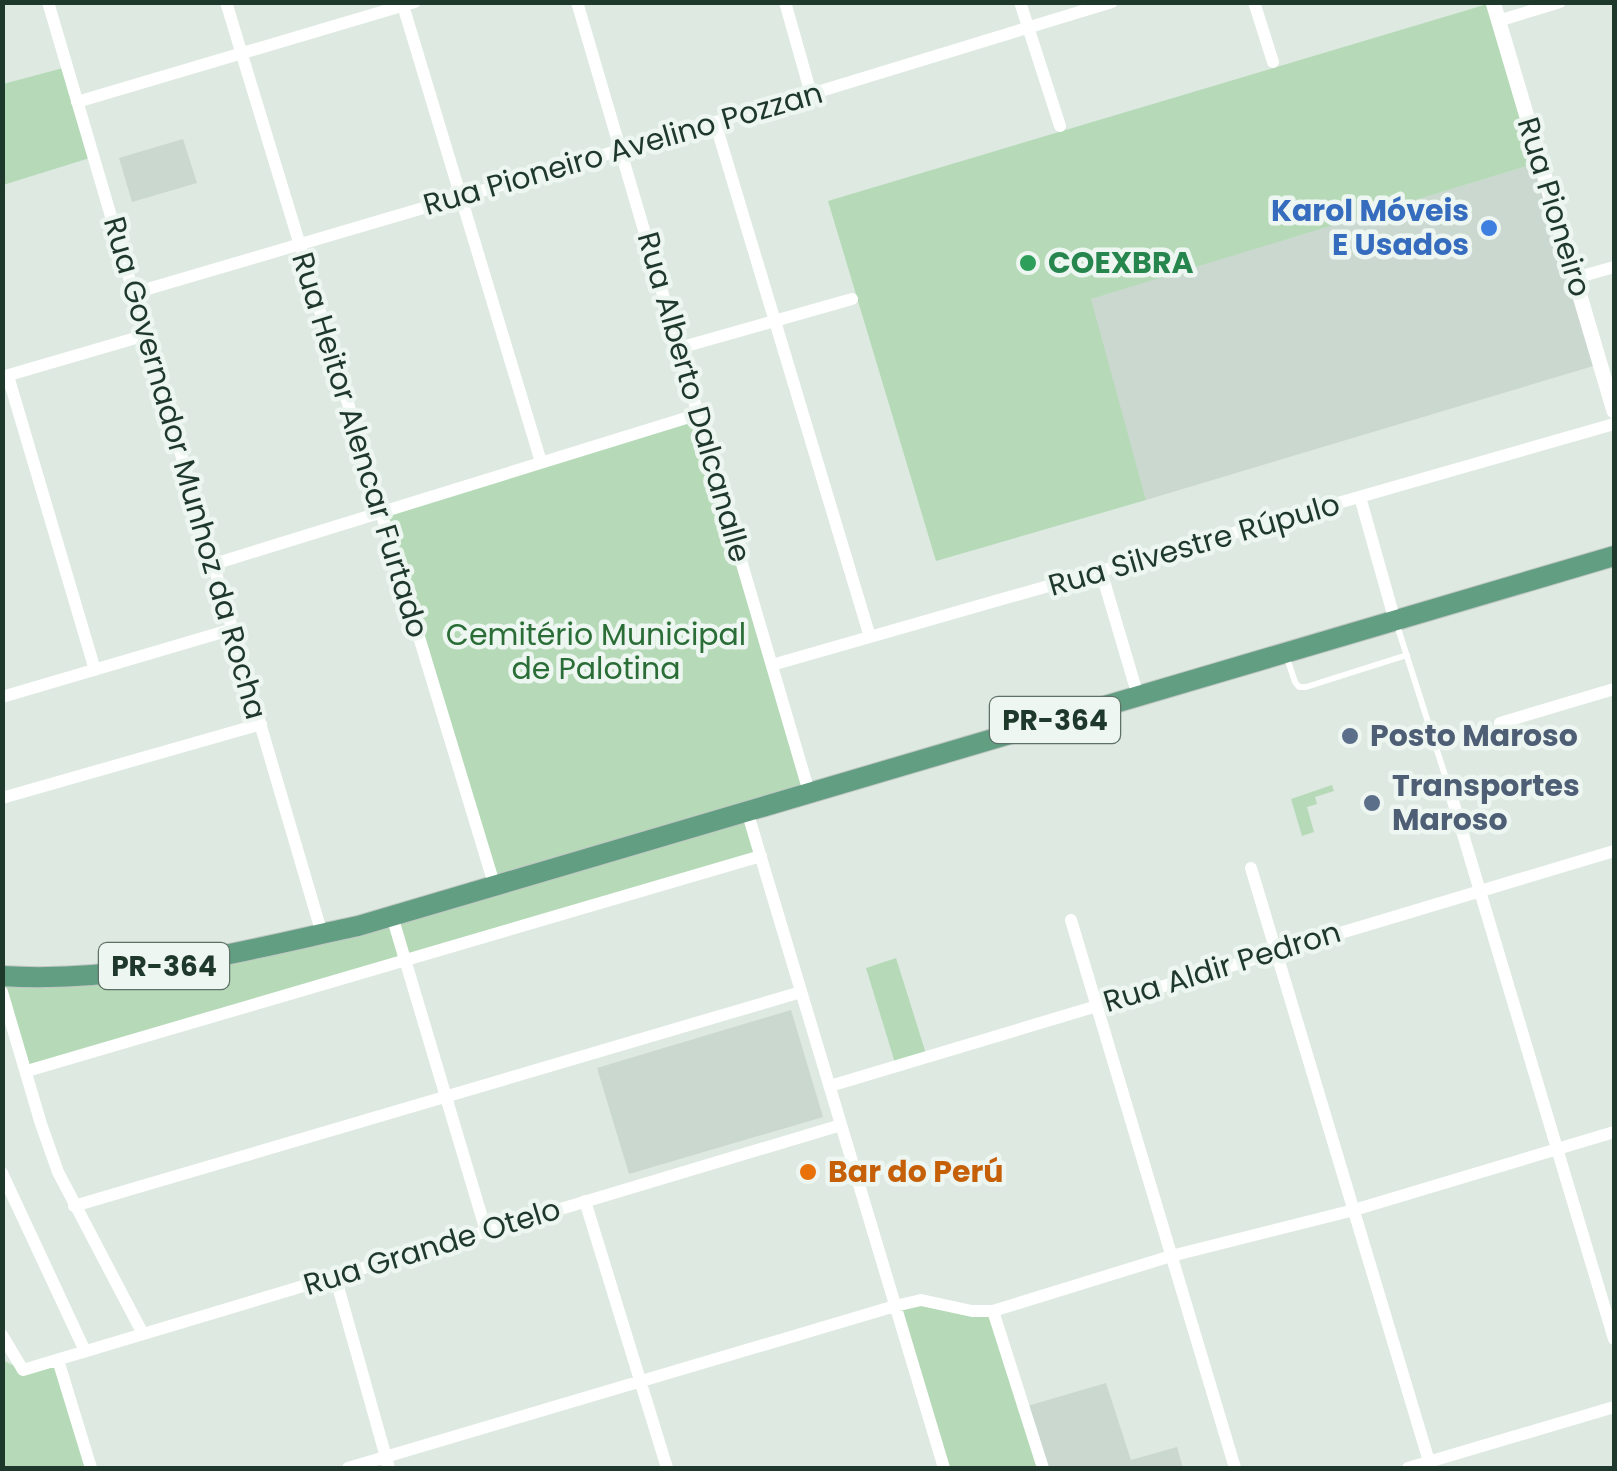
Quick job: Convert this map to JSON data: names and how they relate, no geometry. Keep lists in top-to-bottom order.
{
  "streets": {
    "main road": ["PR-364"],
    "street": [
      "Rua Pioneiro Avelino Pozzan",
      "Rua Pioneiro",
      "Rua Alberto Dalcanalle",
      "Rua Heitor Alencar Furtado",
      "Rua Governador Munhoz da Rocha",
      "Rua Silvestre Rúpulo",
      "Rua Aldir Pedron",
      "Rua Grande Otelo"
    ]
  },
  "crossings": [
    ["Rua Pioneiro Avelino Pozzan", "Rua Alberto Dalcanalle"],
    ["Rua Pioneiro Avelino Pozzan", "Rua Heitor Alencar Furtado"],
    ["Rua Pioneiro Avelino Pozzan", "Rua Governador Munhoz da Rocha"],
    ["Rua Alberto Dalcanalle", "Rua Silvestre Rúpulo"],
    ["Rua Alberto Dalcanalle", "PR-364"],
    ["Rua Heitor Alencar Furtado", "PR-364"],
    ["Rua Governador Munhoz da Rocha", "PR-364"]
  ],
  "parks": ["Cemitério Municipal de Palotina"],
  "places": [
    "Karol Móveis E Usados",
    "COEXBRA",
    "Posto Maroso",
    "Transportes Maroso",
    "Bar do Perú"
  ]
}
